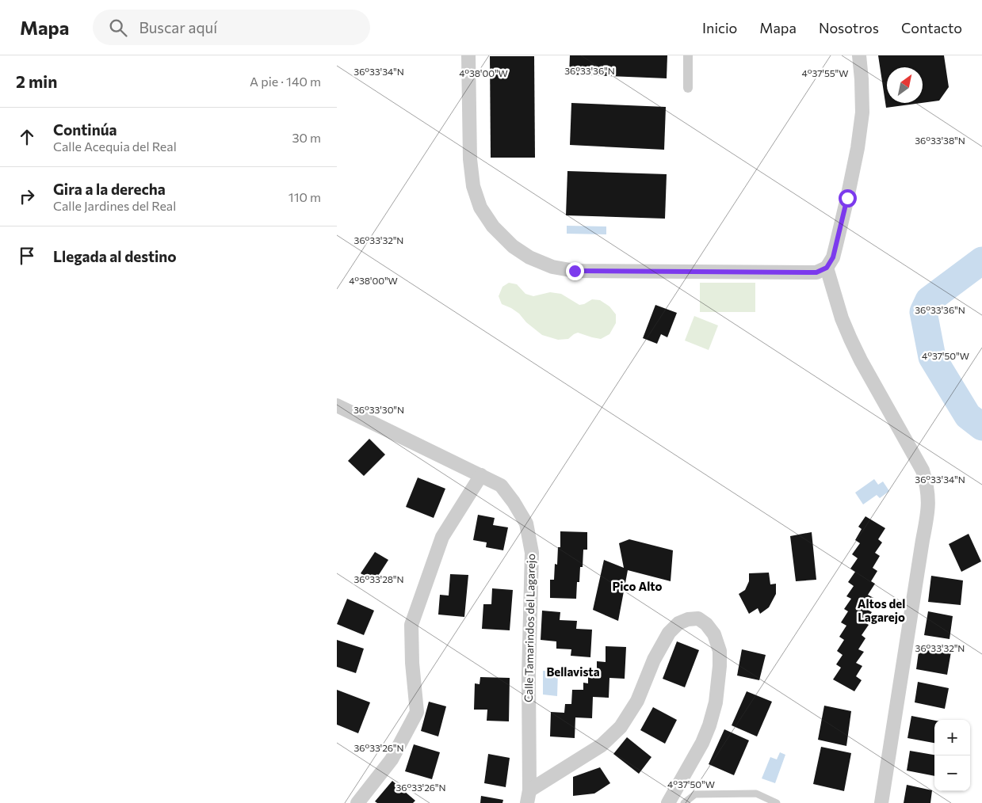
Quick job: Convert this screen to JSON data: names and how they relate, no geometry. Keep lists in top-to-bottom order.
{
  "streets": {
    "street": ["Calle Tamarindos del Lagarejo"]
  },
  "districts": ["Pico Alto", "Altos del Lagarejo", "Bellavista"],
  "north": "top right",
  "page": {
    "header": "Mapa",
    "search": "Buscar aquí",
    "nav": [
      "Inicio",
      "Mapa",
      "Nosotros",
      "Contacto"
    ],
    "heading": ["2 min", "A pie · 140 m"],
    "list": [
      ["Continúa", "Calle Acequia del Real", "30 m"],
      ["Gira a la derecha", "Calle Jardines del Real", "110 m"],
      "Llegada al destino"
    ],
    "map_buttons": ["+", "−"]
  },
  "coordinates": [
    "36°33'36\"N",
    "36°33'34\"N",
    "4°38'00\"W",
    "4°37'55\"W",
    "36°33'38\"N",
    "36°33'32\"N",
    "4°37'50\"W",
    "36°33'30\"N",
    "36°33'28\"N",
    "36°33'26\"N"
  ]
}
